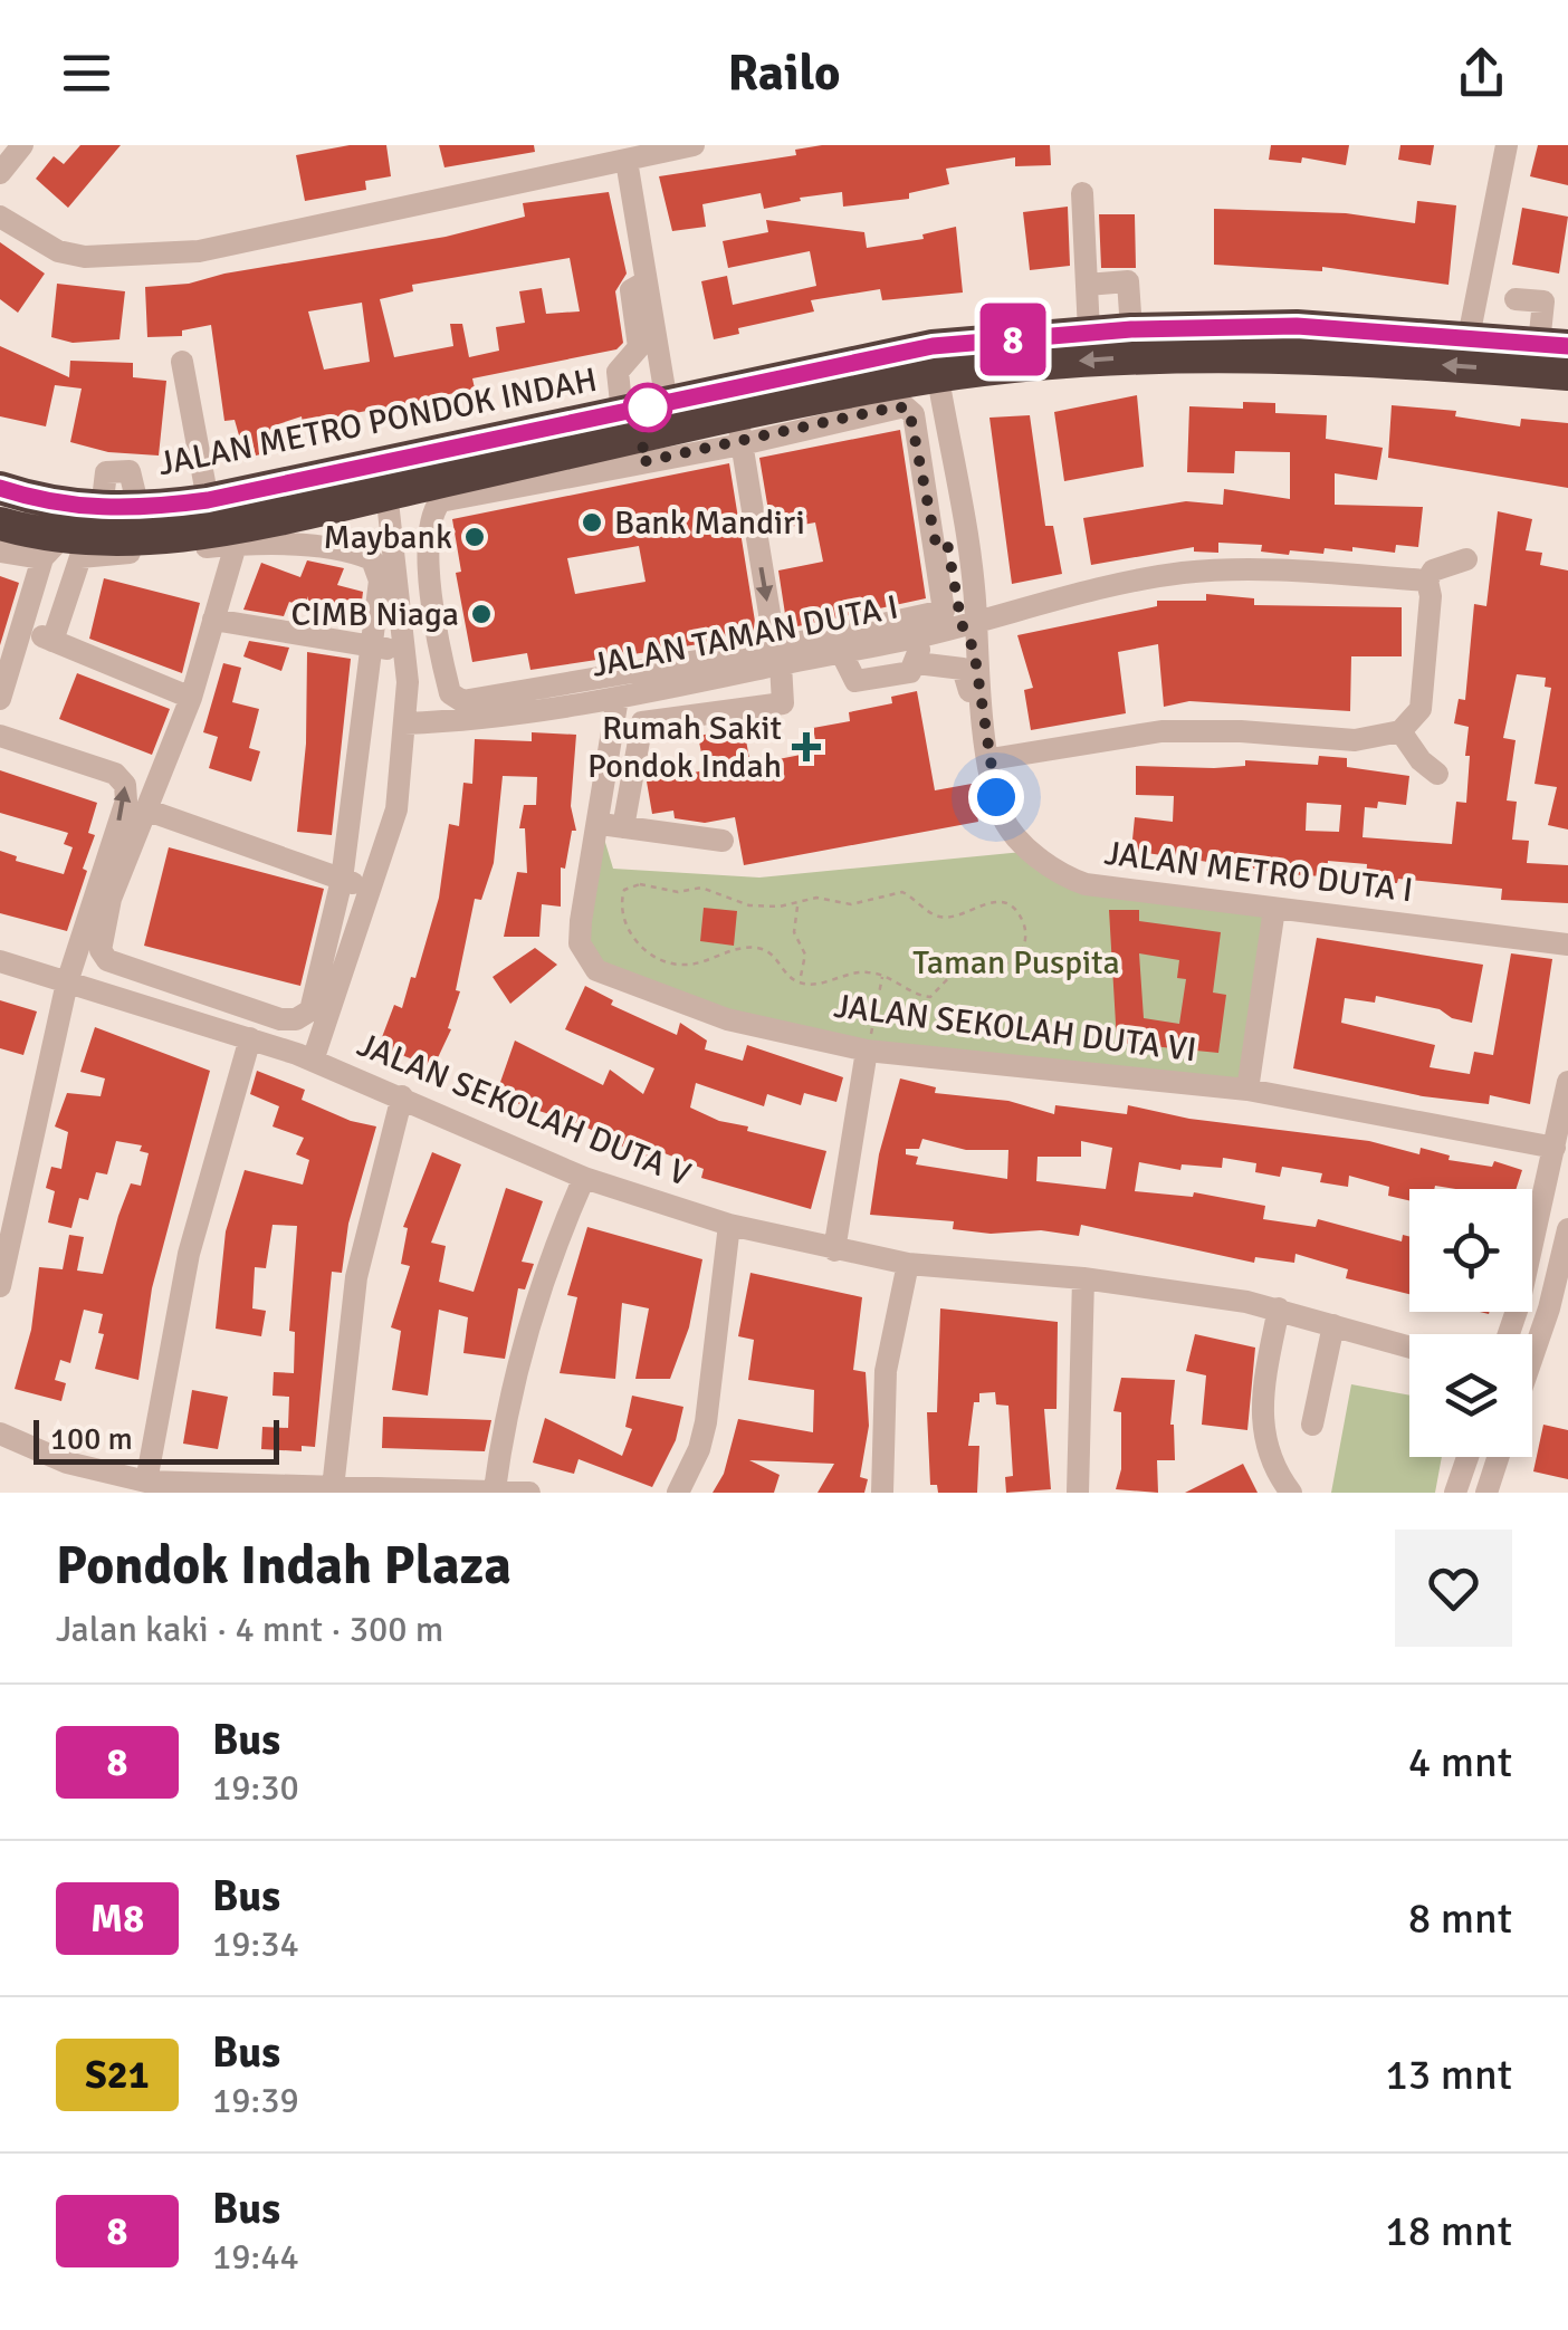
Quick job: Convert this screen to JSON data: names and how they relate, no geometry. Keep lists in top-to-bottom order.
{
  "streets": {
    "highway": ["JALAN METRO PONDOK INDAH"],
    "street": [
      "JALAN TAMAN DUTA I",
      "JALAN METRO DUTA I",
      "JALAN SEKOLAH DUTA VI",
      "JALAN SEKOLAH DUTA V"
    ]
  },
  "crossings": [
    ["JALAN TAMAN DUTA I", "JALAN SEKOLAH DUTA VI"]
  ],
  "parks": ["Taman Puspita"],
  "places": {
    "other": ["Bank Mandiri", "Maybank", "CIMB Niaga"],
    "health": ["Rumah Sakit Pondok Indah"]
  },
  "lines": ["bus line 8"],
  "scale_bar": "100 m",
  "page": {
    "header": "Railo",
    "on_map": "8",
    "scale": "100 m",
    "heading": ["Pondok Indah Plaza", "Jalan kaki · 4 mnt · 300 m"],
    "list": [
      {
        "mark": "8",
        "name": "Bus",
        "note": "19:30",
        "value": "4 mnt"
      },
      {
        "mark": "M8",
        "name": "Bus",
        "note": "19:34",
        "value": "8 mnt"
      },
      {
        "mark": "S21",
        "name": "Bus",
        "note": "19:39",
        "value": "13 mnt"
      },
      {
        "mark": "8",
        "name": "Bus",
        "note": "19:44",
        "value": "18 mnt"
      }
    ]
  }
}
